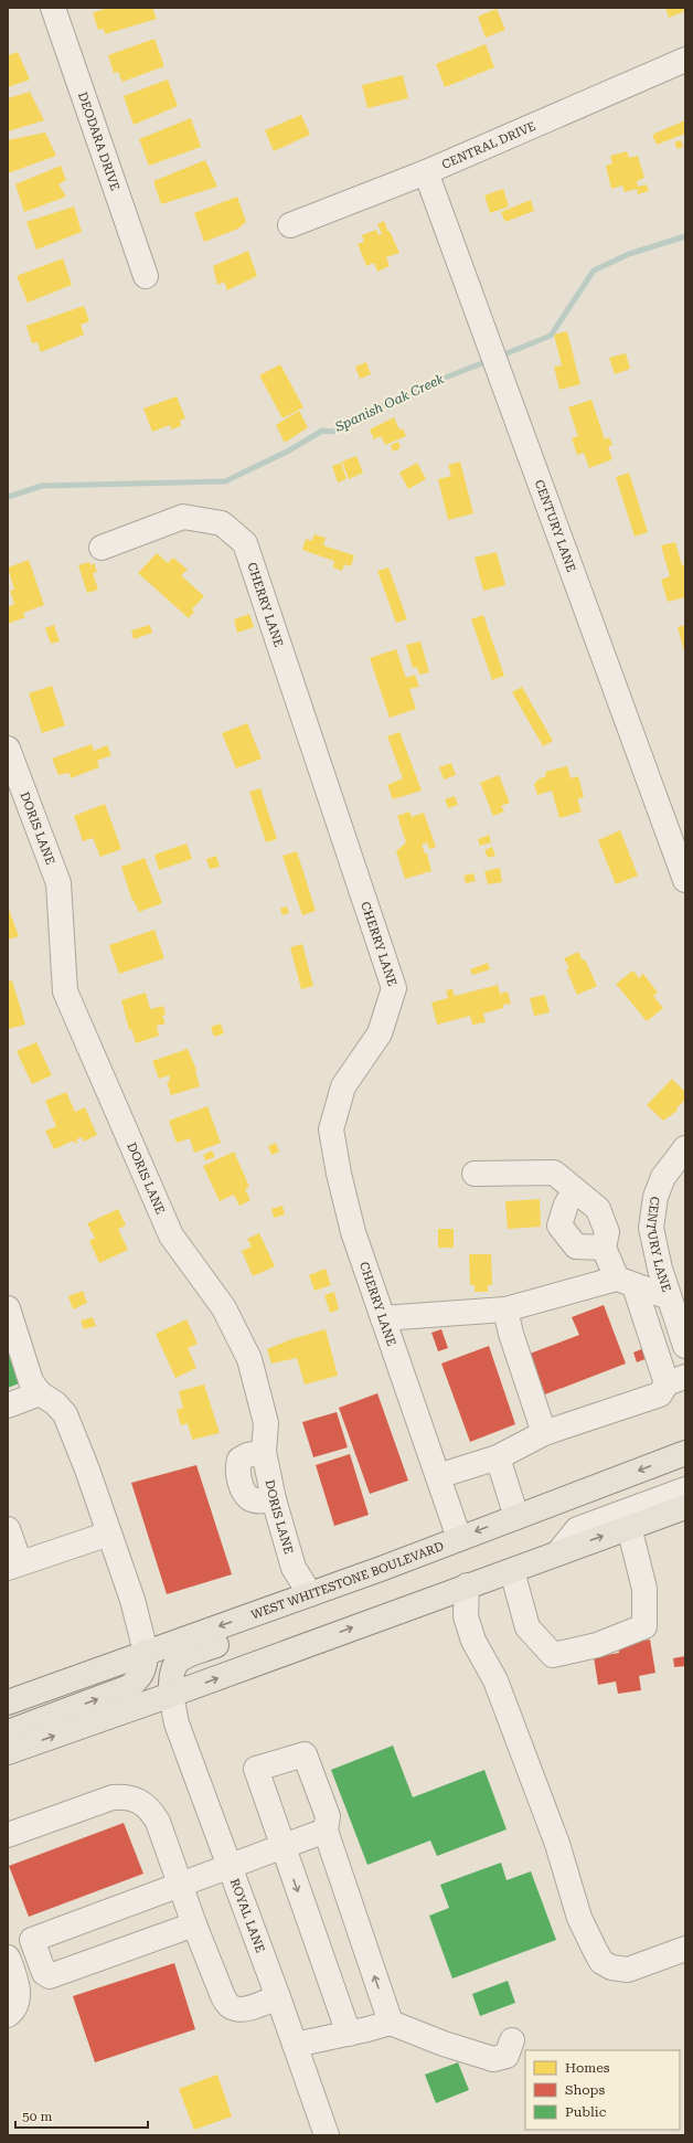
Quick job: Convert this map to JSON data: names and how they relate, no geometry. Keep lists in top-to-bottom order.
{
  "streets": {
    "main road": ["WEST WHITESTONE BOULEVARD"],
    "street": [
      "DEODARA DRIVE",
      "CENTRAL DRIVE",
      "CENTURY LANE",
      "CHERRY LANE",
      "DORIS LANE",
      "ROYAL LANE"
    ]
  },
  "crossings": [
    ["CENTRAL DRIVE", "CENTURY LANE"],
    ["CHERRY LANE", "WEST WHITESTONE BOULEVARD"],
    ["DORIS LANE", "WEST WHITESTONE BOULEVARD"]
  ],
  "water": ["Spanish Oak Creek"],
  "legend": ["Homes", "Shops", "Public"],
  "scale_bar": "50 m"
}
